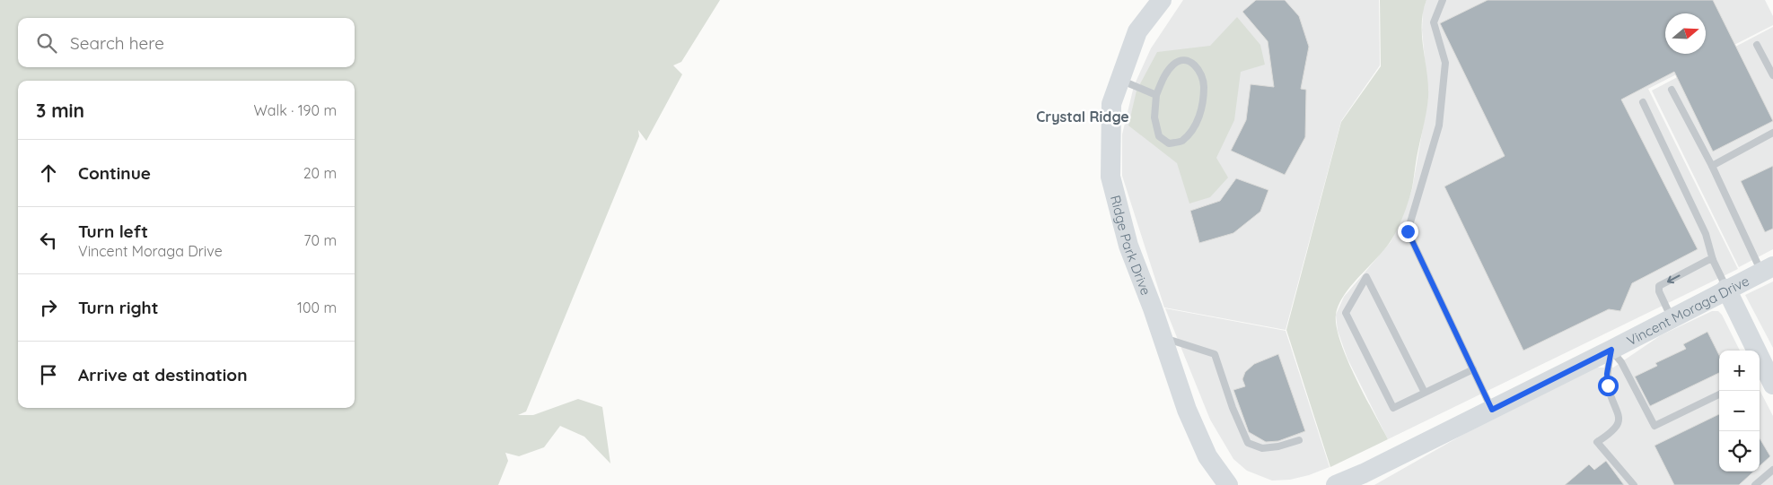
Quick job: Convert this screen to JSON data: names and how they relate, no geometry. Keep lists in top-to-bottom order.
{
  "streets": {
    "street": ["Ridge Park Drive", "Vincent Moraga Drive"]
  },
  "districts": ["Crystal Ridge"],
  "north": "right",
  "page": {
    "search": "Search here",
    "heading": ["3 min", "Walk · 190 m"],
    "list": [
      ["Continue", "20 m"],
      ["Turn left", "Vincent Moraga Drive", "70 m"],
      ["Turn right", "100 m"],
      "Arrive at destination"
    ],
    "map_buttons": ["+", "−"]
  }
}
